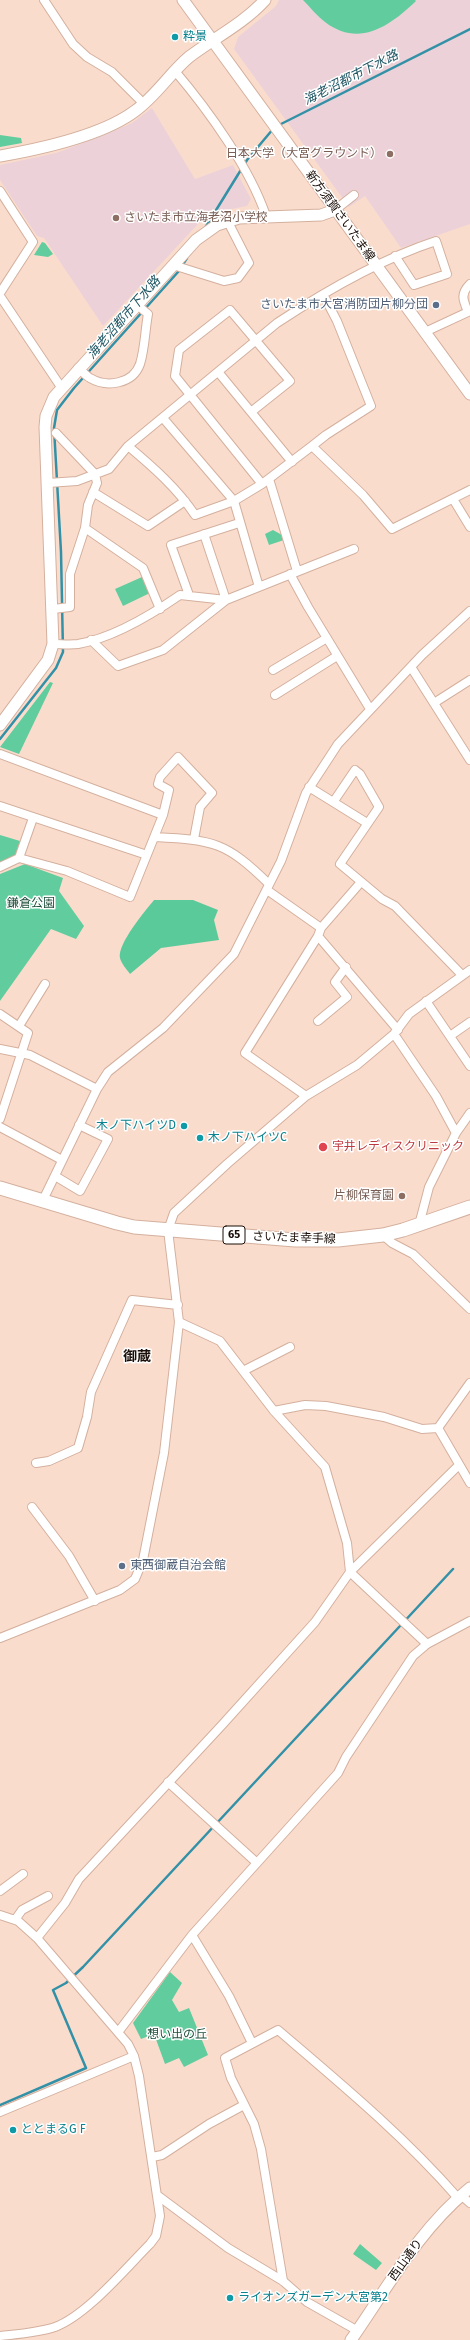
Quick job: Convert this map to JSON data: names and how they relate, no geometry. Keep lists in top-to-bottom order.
{
  "streets": {
    "main road": ["65", "さいたま幸手線"],
    "street": ["新方須賀さいたま線", "西山通り"]
  },
  "districts": ["御蔵"],
  "water": ["海老沼都市下水路"],
  "parks": ["鎌倉公園", "想い出の丘"],
  "places": [
    "粋景",
    "日本大学（大宮グラウンド）",
    "さいたま市立海老沼小学校",
    "さいたま市大宮消防団片柳分団",
    "木ノ下ハイツD",
    "木ノ下ハイツC",
    "宇井レディスクリニック",
    "片柳保育園",
    "東西御蔵自治会館",
    "ととまるG F",
    "ライオンズガーデン大宮第2"
  ]
}
